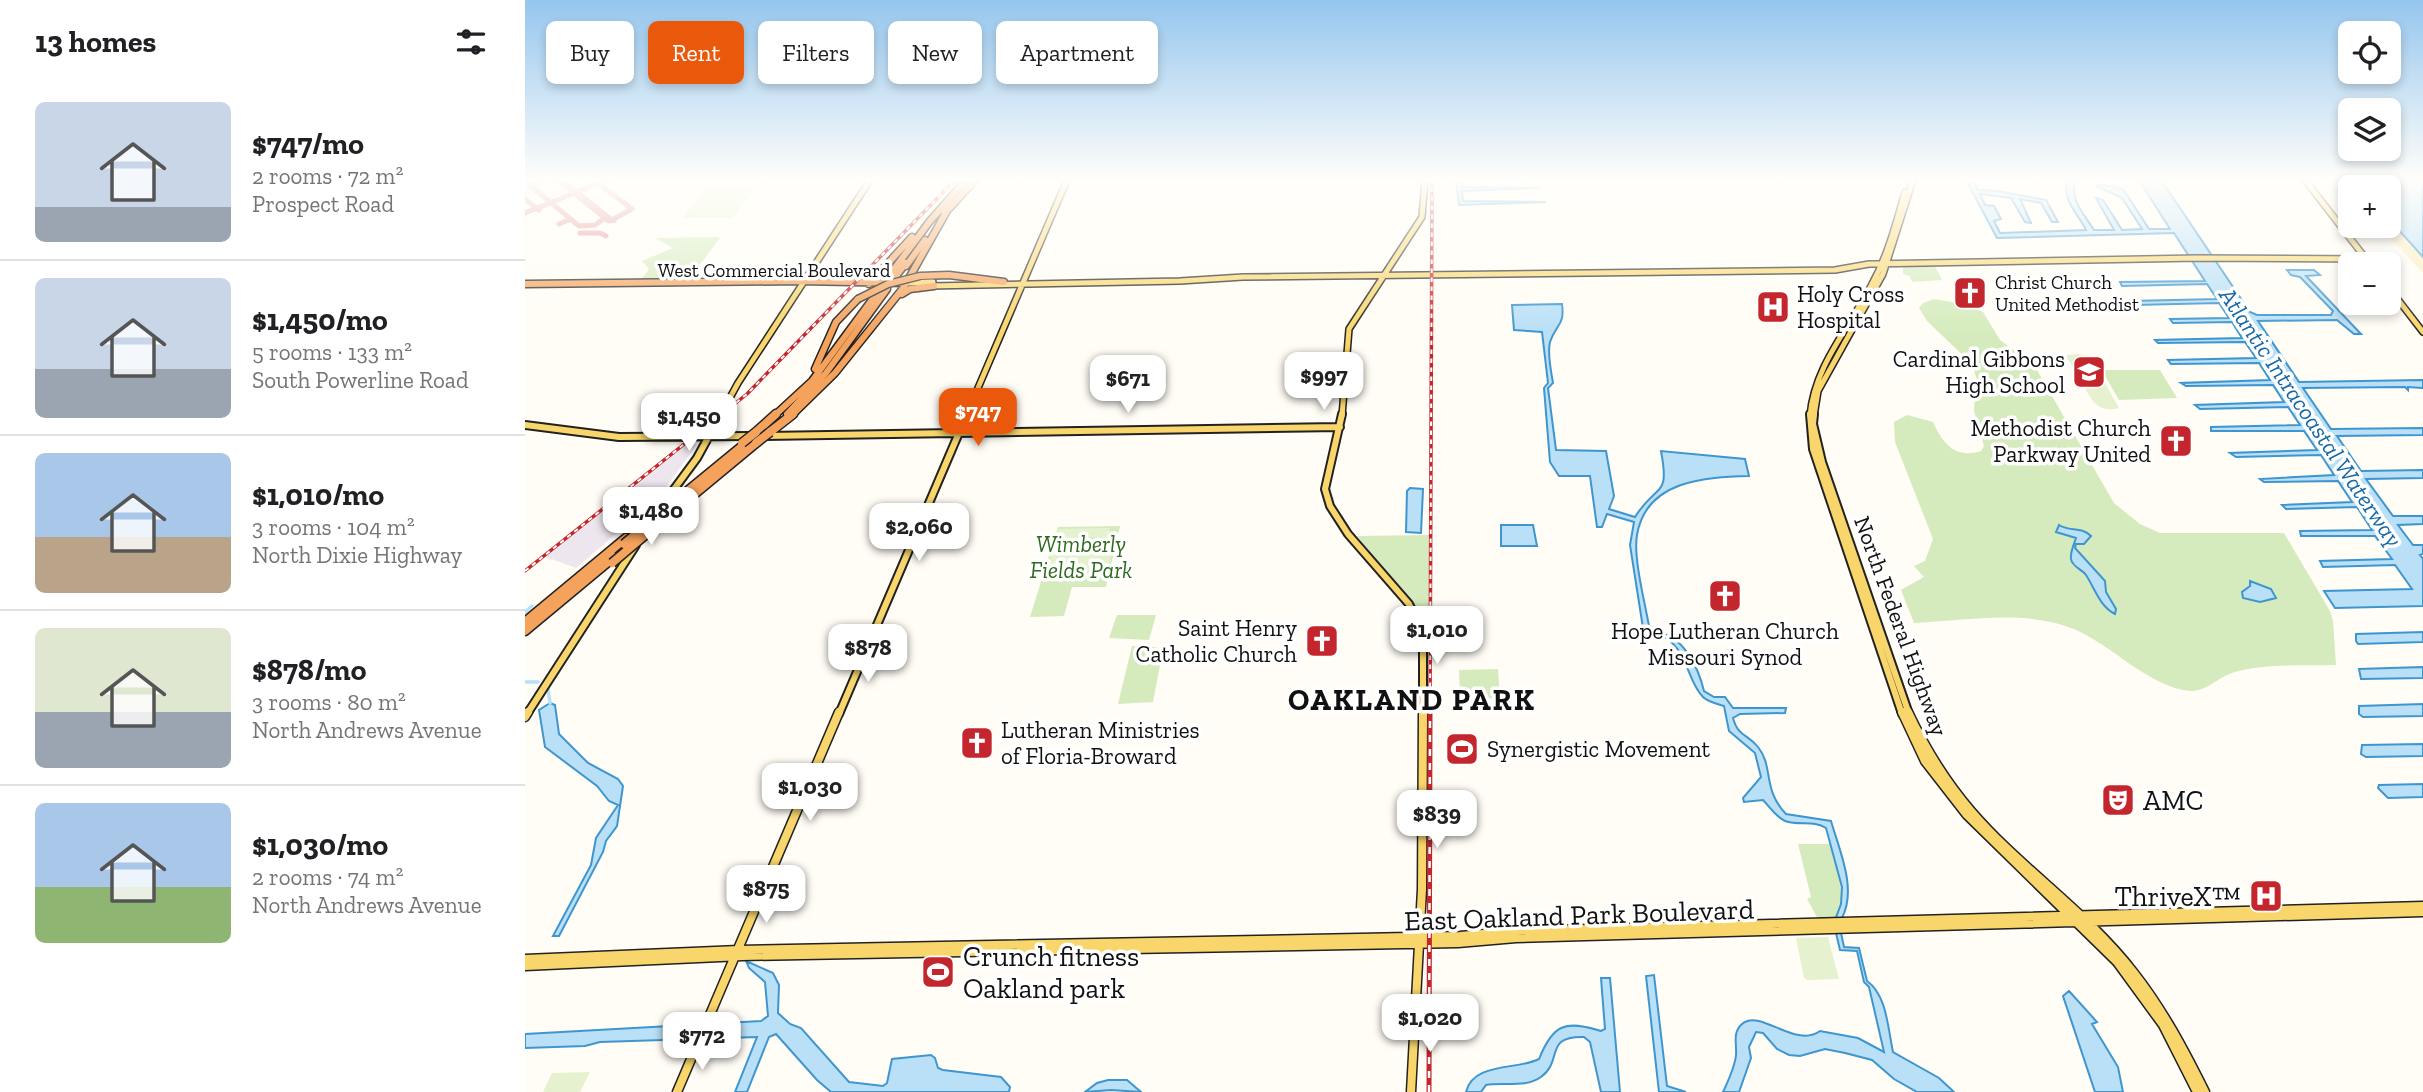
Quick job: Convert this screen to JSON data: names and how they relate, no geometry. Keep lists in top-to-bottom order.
{
  "streets": {
    "highway": ["West Commercial Boulevard"],
    "main road": ["North Federal Highway", "East Oakland Park Boulevard"]
  },
  "crossings": [
    ["North Federal Highway", "East Oakland Park Boulevard"]
  ],
  "districts": ["OAKLAND PARK"],
  "water": ["Atlantic Intracoastal Waterway"],
  "parks": ["Wimberly Fields Park"],
  "places": {
    "church": [
      "Christ Church United Methodist",
      "Methodist Church Parkway United",
      "Hope Lutheran Church Missouri Synod",
      "Saint Henry Catholic Church",
      "Lutheran Ministries of Floria-Broward"
    ],
    "hospital": ["Holy Cross Hospital", "ThriveX™"],
    "school or university": ["Cardinal Gibbons High School"],
    "sports": ["Synergistic Movement", "Crunch fitness Oakland park"],
    "theatre": ["AMC"]
  },
  "page": {
    "heading": "13 homes",
    "map_buttons": ["+", "−"],
    "chip": [
      "Buy",
      "Rent",
      "Filters",
      "New",
      "Apartment"
    ],
    "list": [
      {
        "name": "$747/mo",
        "note": "2 rooms · 72 m² · Prospect Road"
      },
      {
        "name": "$1,450/mo",
        "note": "5 rooms · 133 m² · South Powerline Road"
      },
      {
        "name": "$1,010/mo",
        "note": "3 rooms · 104 m² · North Dixie Highway"
      },
      {
        "name": "$878/mo",
        "note": "3 rooms · 80 m² · North Andrews Avenue"
      },
      {
        "name": "$1,030/mo",
        "note": "2 rooms · 74 m² · North Andrews Avenue"
      }
    ],
    "price": [
      "$997",
      "$671",
      "$747",
      "$1,450",
      "$1,480",
      "$2,060",
      "$1,010",
      "$878",
      "$1,030",
      "$839",
      "$875",
      "$1,020",
      "$772"
    ]
  }
}
